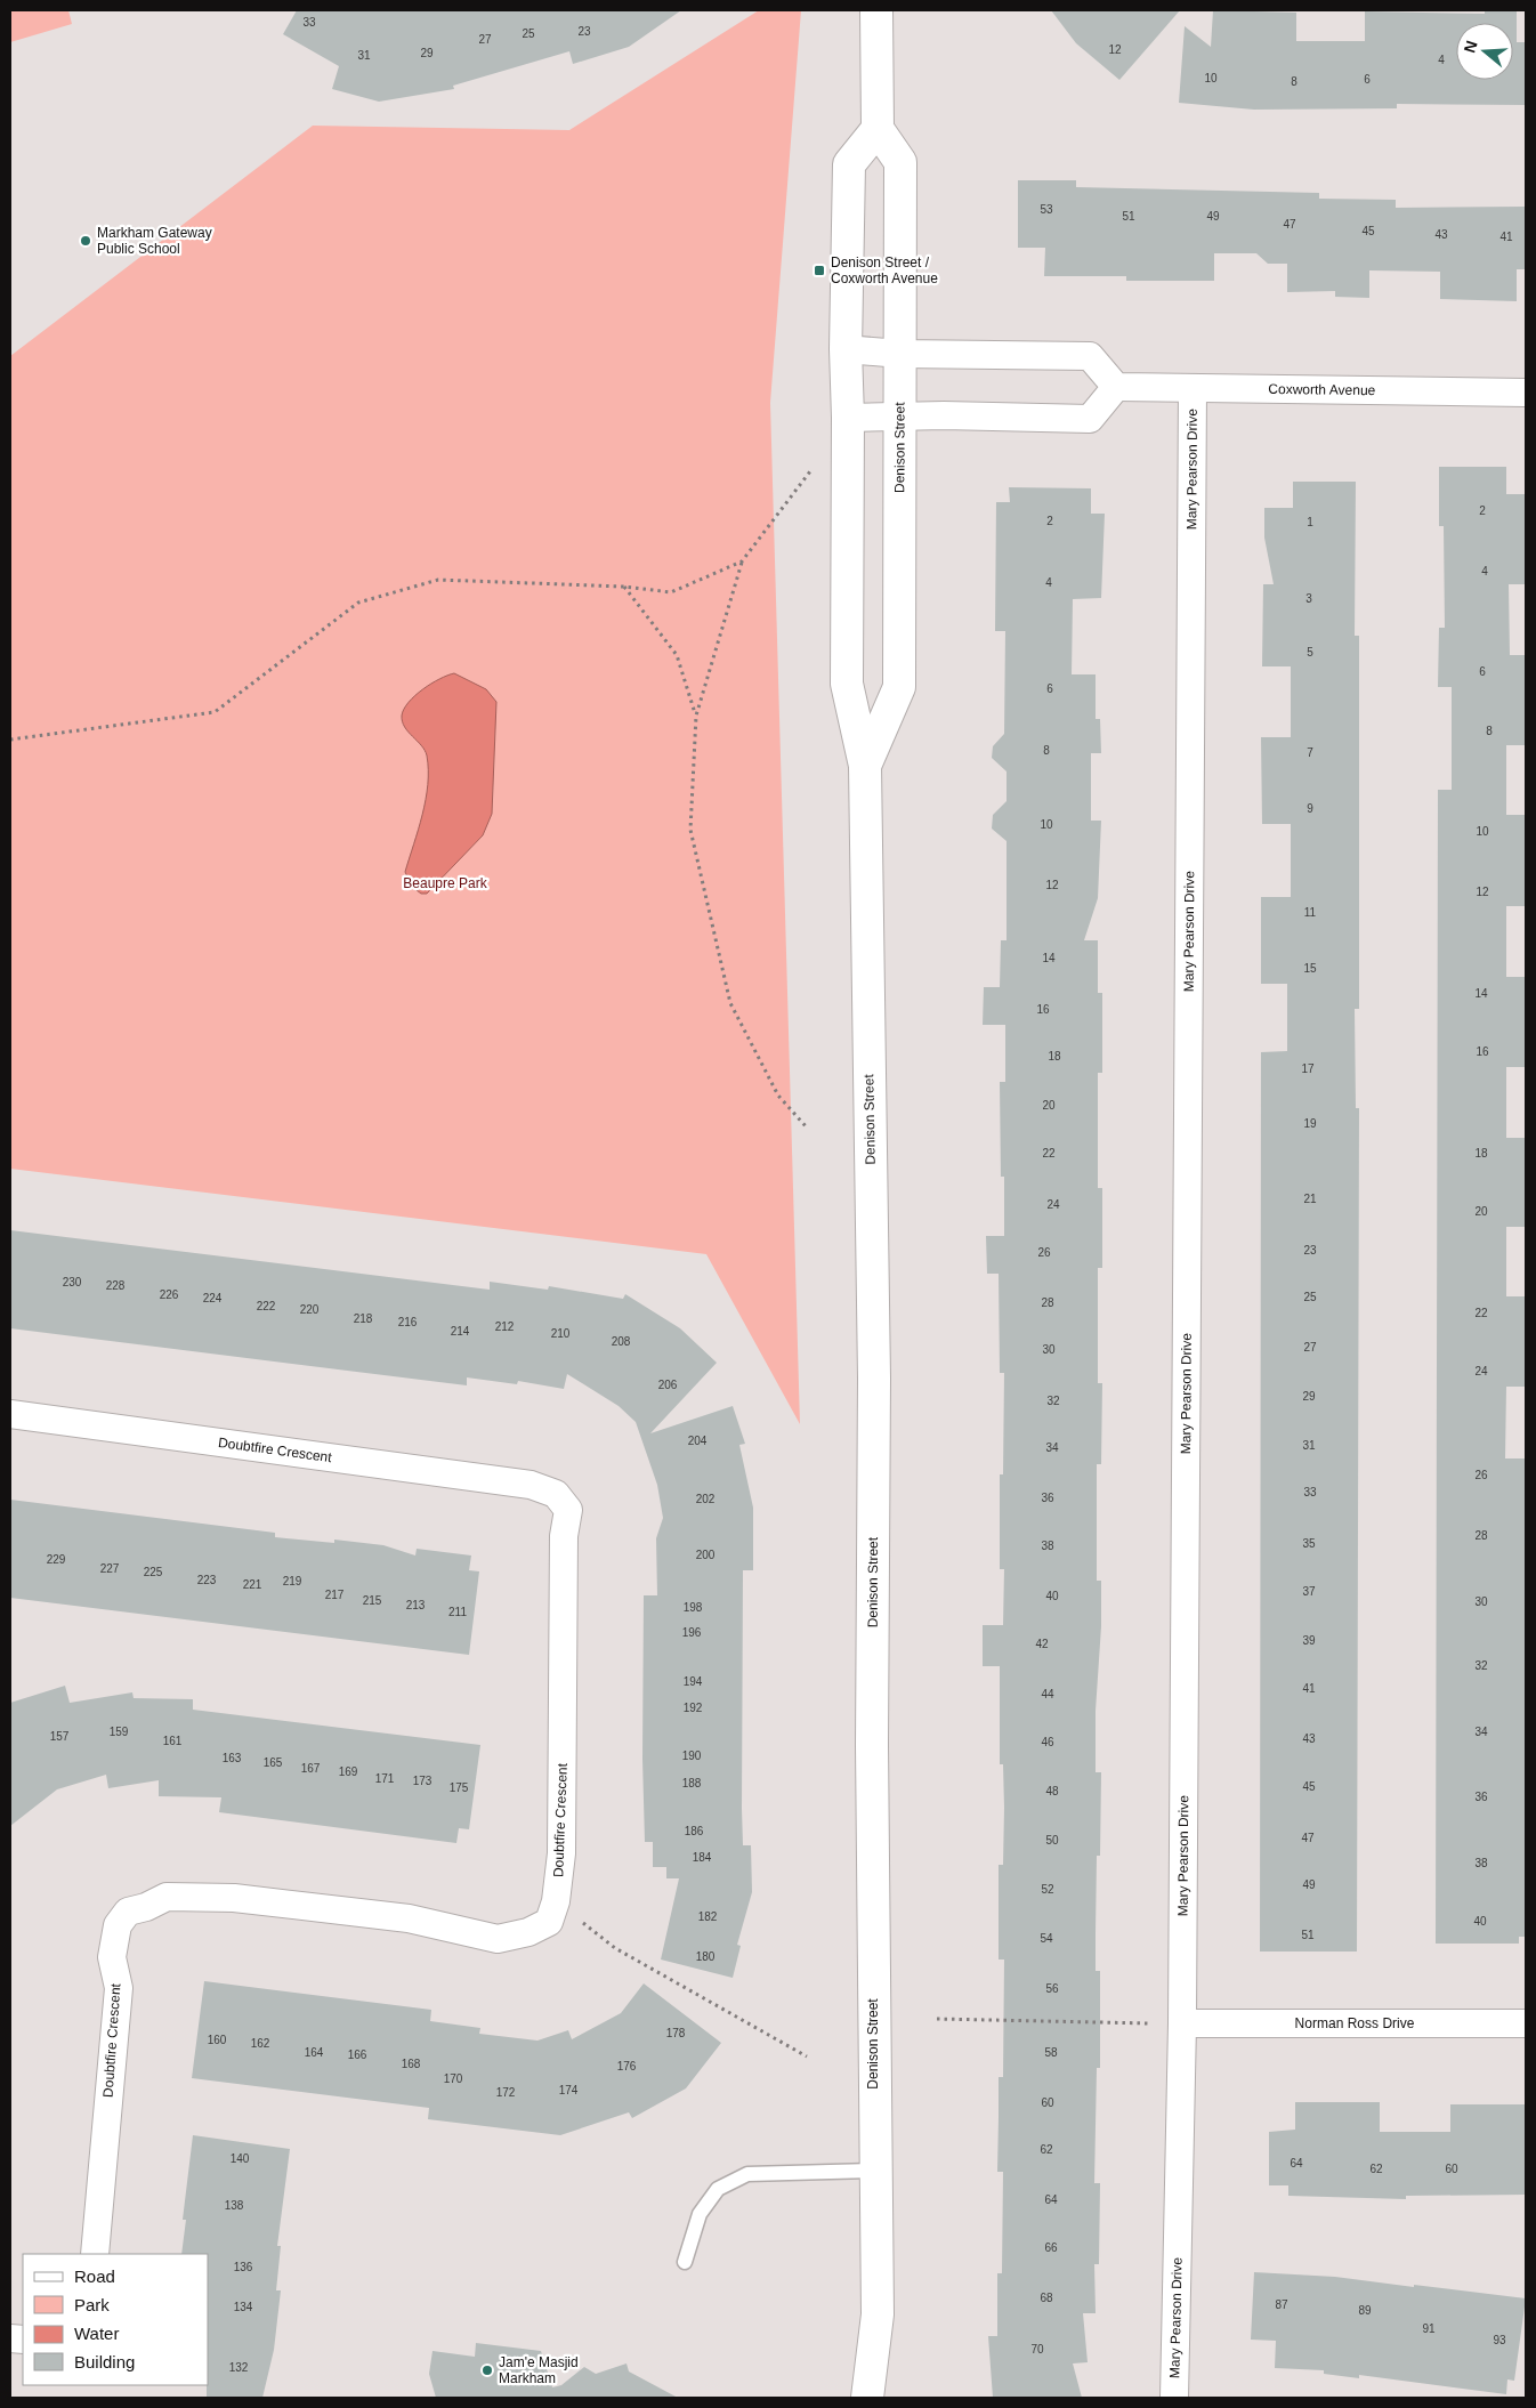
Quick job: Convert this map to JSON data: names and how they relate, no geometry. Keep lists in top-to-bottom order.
{
  "streets": {
    "street": [
      "Coxworth Avenue",
      "Denison Street",
      "Mary Pearson Drive",
      "Doubtfire Crescent",
      "Norman Ross Drive"
    ]
  },
  "crossings": [
    ["Coxworth Avenue", "Mary Pearson Drive"],
    ["Mary Pearson Drive", "Norman Ross Drive"]
  ],
  "parks": ["Beaupre Park"],
  "places": {
    "other": ["Markham Gateway Public School", "Jam'e Masjid Markham"],
    "transit": ["Denison Street / Coxworth Avenue"]
  },
  "house_numbers": [
    "33",
    "23",
    "25",
    "27",
    "12",
    "29",
    "31",
    "4",
    "10",
    "6",
    "8",
    "53",
    "51",
    "49",
    "47",
    "45",
    "43",
    "41",
    "2",
    "2",
    "1",
    "4",
    "4",
    "3",
    "5",
    "6",
    "6",
    "8",
    "8",
    "7",
    "9",
    "10",
    "10",
    "12",
    "12",
    "11",
    "14",
    "15",
    "14",
    "16",
    "16",
    "18",
    "17",
    "20",
    "19",
    "22",
    "18",
    "21",
    "24",
    "20",
    "23",
    "26",
    "230",
    "228",
    "226",
    "25",
    "224",
    "28",
    "222",
    "220",
    "22",
    "218",
    "216",
    "212",
    "214",
    "210",
    "208",
    "27",
    "30",
    "24",
    "206",
    "29",
    "32",
    "204",
    "31",
    "34",
    "26",
    "33",
    "36",
    "202",
    "28",
    "35",
    "38",
    "200",
    "229",
    "227",
    "225",
    "223",
    "219",
    "221",
    "37",
    "217",
    "40",
    "215",
    "30",
    "213",
    "198",
    "211",
    "196",
    "39",
    "42",
    "32",
    "194",
    "41",
    "44",
    "192",
    "159",
    "34",
    "157",
    "43",
    "161",
    "46",
    "190",
    "163",
    "165",
    "167",
    "169",
    "171",
    "173",
    "188",
    "45",
    "175",
    "48",
    "36",
    "186",
    "47",
    "50",
    "184",
    "38",
    "49",
    "52",
    "182",
    "40",
    "51",
    "54",
    "180",
    "56",
    "178",
    "160",
    "162",
    "164",
    "58",
    "166",
    "168",
    "176",
    "170",
    "174",
    "172",
    "60",
    "62",
    "140",
    "64",
    "62",
    "60",
    "64",
    "138",
    "66",
    "136",
    "68",
    "87",
    "134",
    "89",
    "91",
    "93",
    "70",
    "132"
  ],
  "legend": [
    "Road",
    "Park",
    "Water",
    "Building"
  ],
  "north": "left"
}
